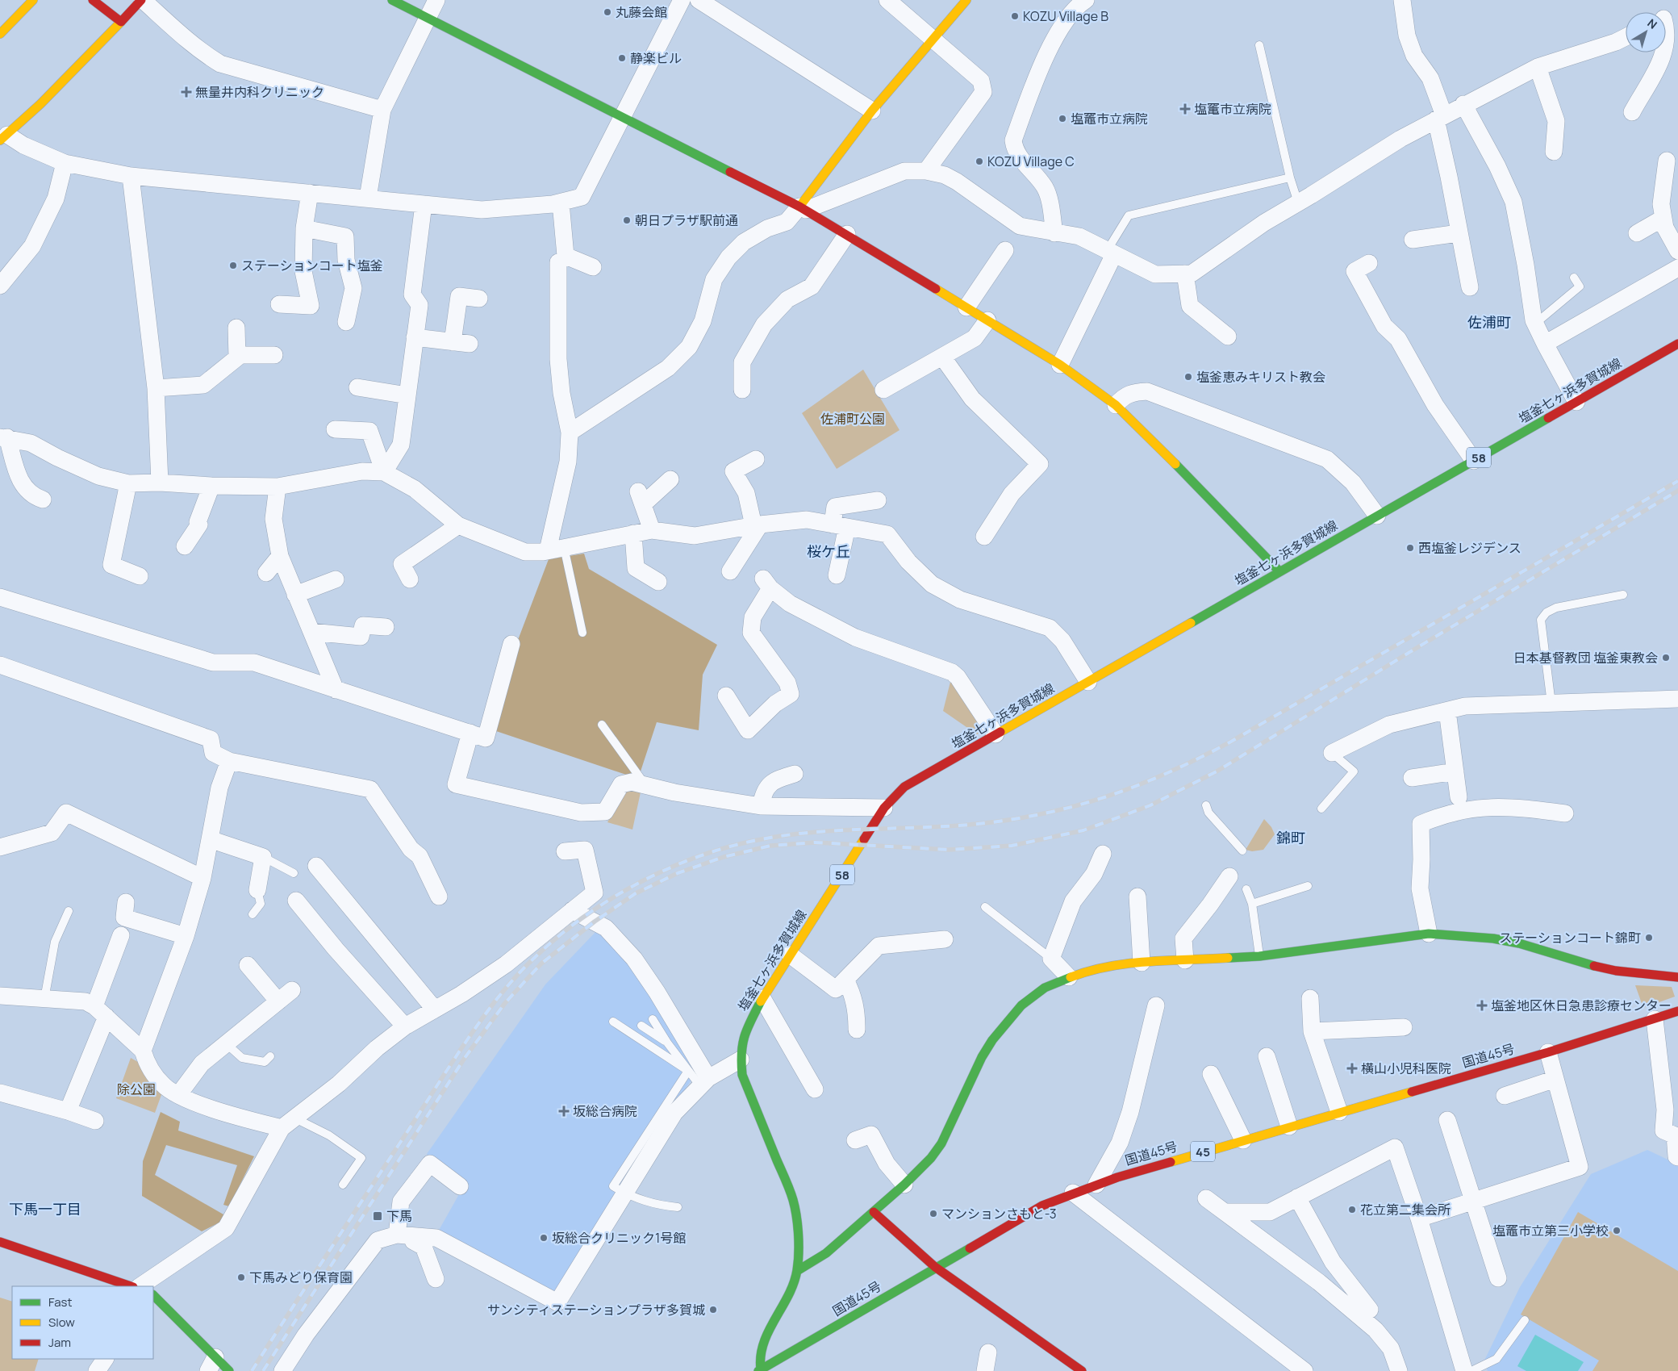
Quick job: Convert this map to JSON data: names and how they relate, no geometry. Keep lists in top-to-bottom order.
{
  "streets": {
    "main road": [
      "塩釜七ヶ浜多賀城線",
      "58",
      "国道45号",
      "45"
    ]
  },
  "crossings": [
    ["塩釜七ヶ浜多賀城線", "国道45号"]
  ],
  "districts": [
    "佐浦町",
    "桜ケ丘",
    "錦町",
    "下馬一丁目"
  ],
  "parks": ["佐浦町公園", "除公園"],
  "places": {
    "other": [
      "丸藤会館",
      "KOZU Village B",
      "静楽ビル",
      "塩竈市立病院",
      "KOZU Village C",
      "朝日プラザ駅前通",
      "ステーションコート塩釜",
      "塩釜恵みキリスト教会",
      "西塩釜レジデンス",
      "日本基督教団 塩釜東教会",
      "ステーションコート錦町",
      "花立第二集会所",
      "マンションさもと-3",
      "塩竈市立第三小学校",
      "坂総合クリニック1号館",
      "下馬みどり保育園",
      "サンシティステーションプラザ多賀城"
    ],
    "health": [
      "無量井内科クリニック",
      "塩竃市立病院",
      "塩釜地区休日急患診療センター",
      "横山小児科医院",
      "坂総合病院"
    ],
    "transit": ["下馬"]
  },
  "legend": ["Fast", "Slow", "Jam"],
  "north": "top right"
}
